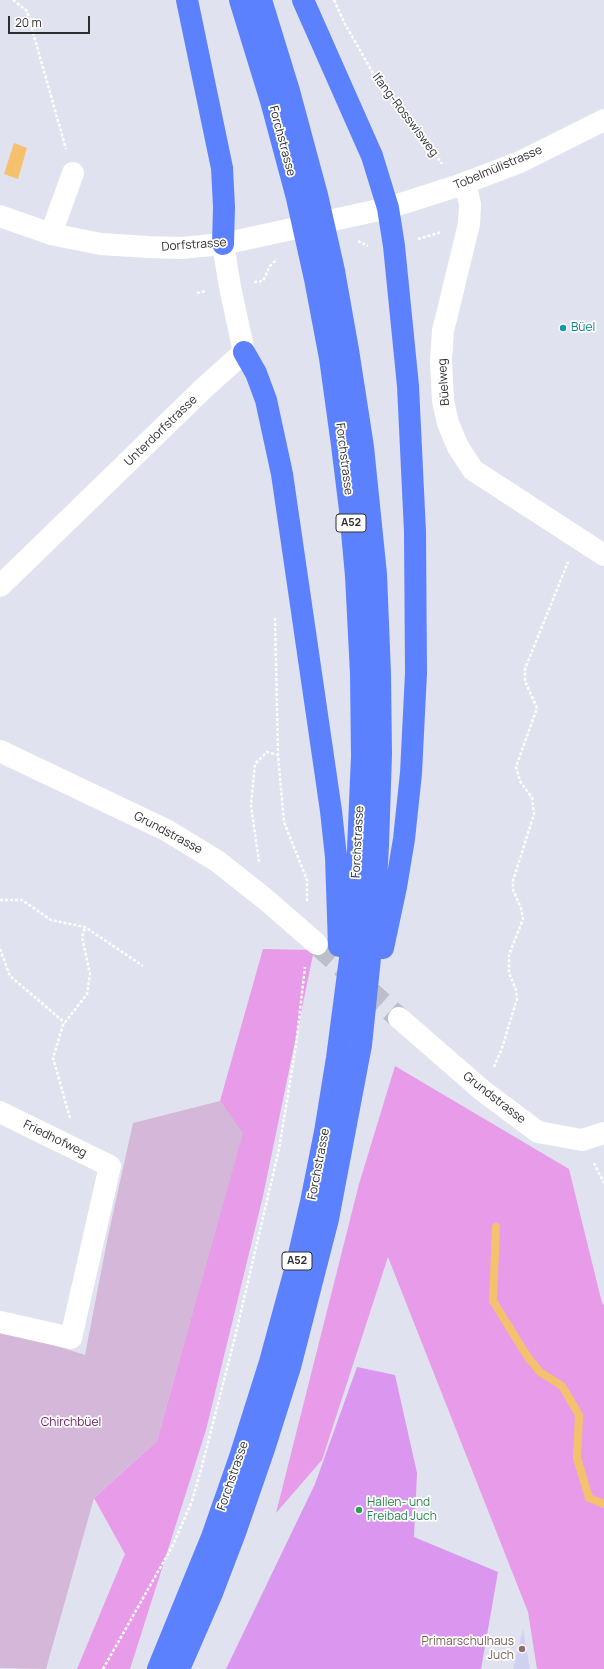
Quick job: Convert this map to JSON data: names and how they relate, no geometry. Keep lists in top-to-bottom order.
{
  "streets": {
    "highway": ["Forchstrasse", "A52"],
    "street": [
      "Tobelmülistrasse",
      "Dorfstrasse",
      "Büelweg",
      "Unterdorfstrasse",
      "Grundstrasse",
      "Friedhofweg"
    ],
    "path": ["Ifang-Rosswisweg"]
  },
  "crossings": [
    ["Ifang-Rosswisweg", "Tobelmülistrasse"],
    ["Ifang-Rosswisweg", "Büelweg"],
    ["Tobelmülistrasse", "Dorfstrasse"],
    ["Tobelmülistrasse", "Büelweg"]
  ],
  "parks": ["Chirchbüel"],
  "places": ["Büel", "Hallen- und Freibad Juch", "Primarschulhaus Juch"],
  "scale_bar": "20 m"
}
